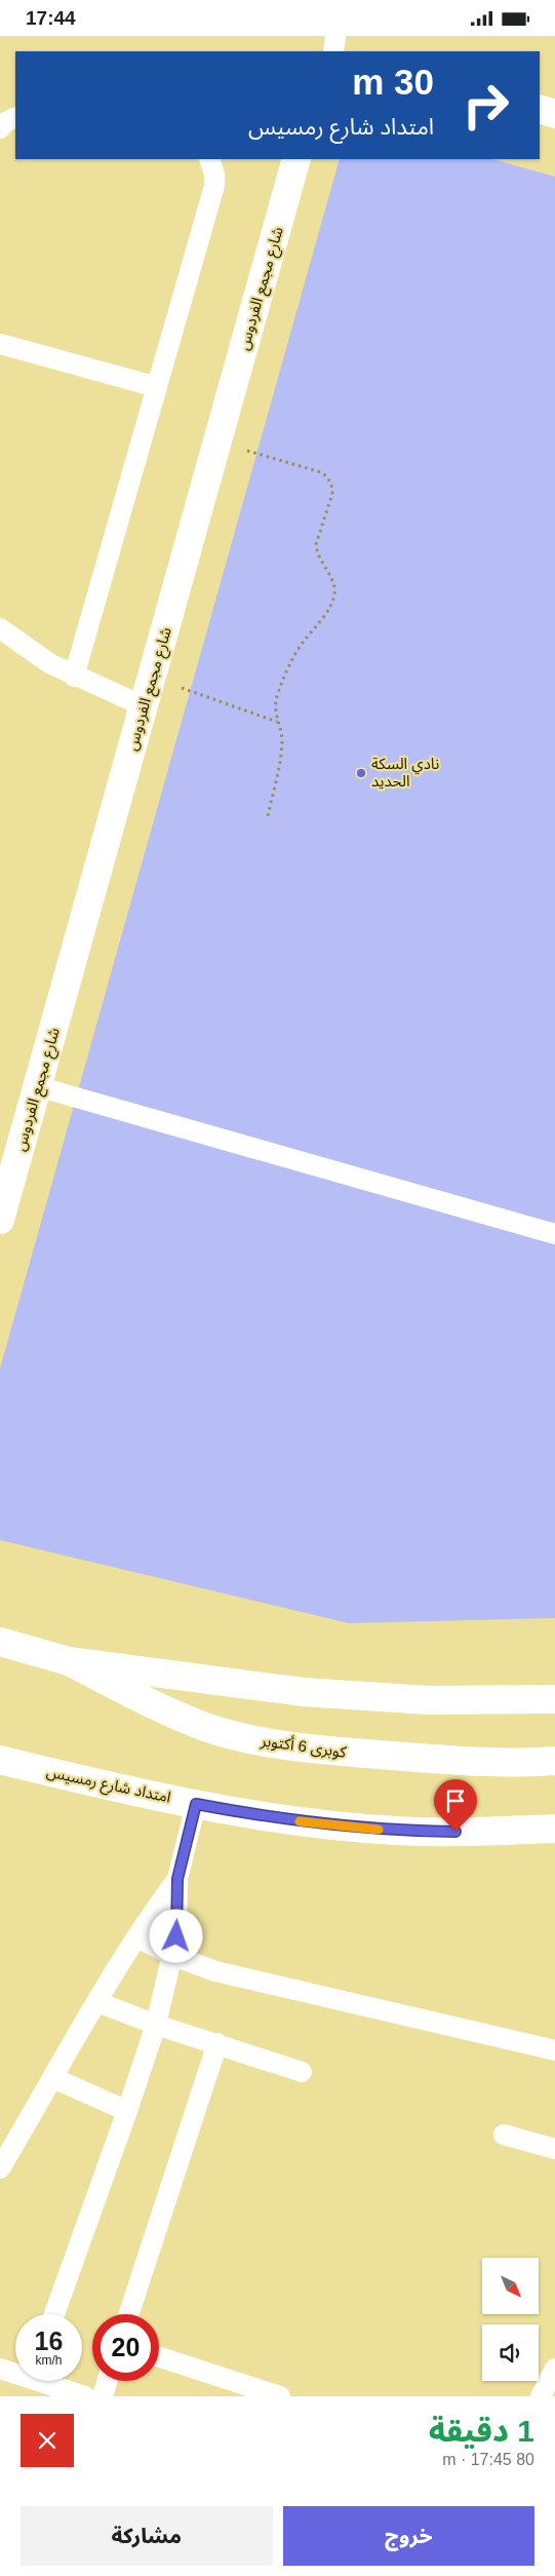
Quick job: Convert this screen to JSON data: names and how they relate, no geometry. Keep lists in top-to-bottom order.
{
  "streets": {
    "main road": ["شارع مجمع الفردوس", "كوبرى 6 أكتوبر", "امتداد شارع رمسيس"]
  },
  "places": ["نادي السكة الحديد"],
  "north": "bottom right",
  "page": {
    "status": "17:44",
    "turn": ["30 m", "امتداد شارع رمسيس"],
    "speed": "16 km/h",
    "limit": "20",
    "heading": ["1 دقيقة", "80 m · 17:45"],
    "buttons": ["خروج", "مشاركة"]
  }
}
